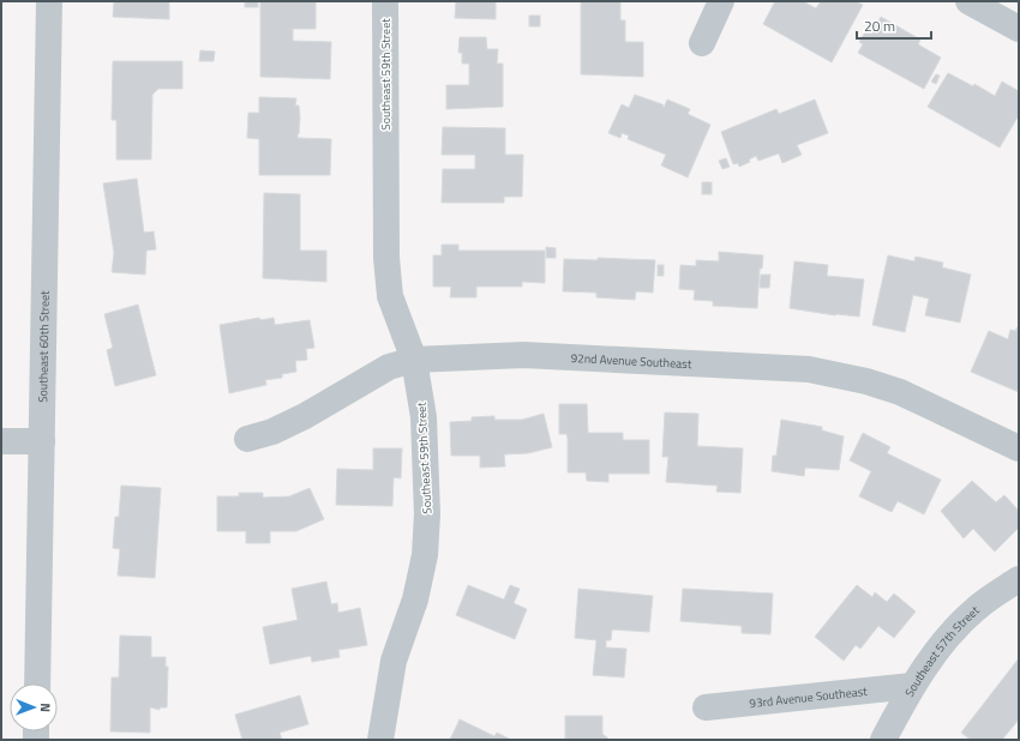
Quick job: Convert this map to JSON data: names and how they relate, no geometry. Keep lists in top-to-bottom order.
{
  "streets": {
    "street": [
      "Southeast 59th Street",
      "Southeast 60th Street",
      "92nd Avenue Southeast",
      "Southeast 57th Street",
      "93rd Avenue Southeast"
    ]
  },
  "crossings": [
    ["Southeast 59th Street", "92nd Avenue Southeast"],
    ["Southeast 57th Street", "93rd Avenue Southeast"]
  ],
  "scale_bar": "20 m",
  "north": "right"
}
